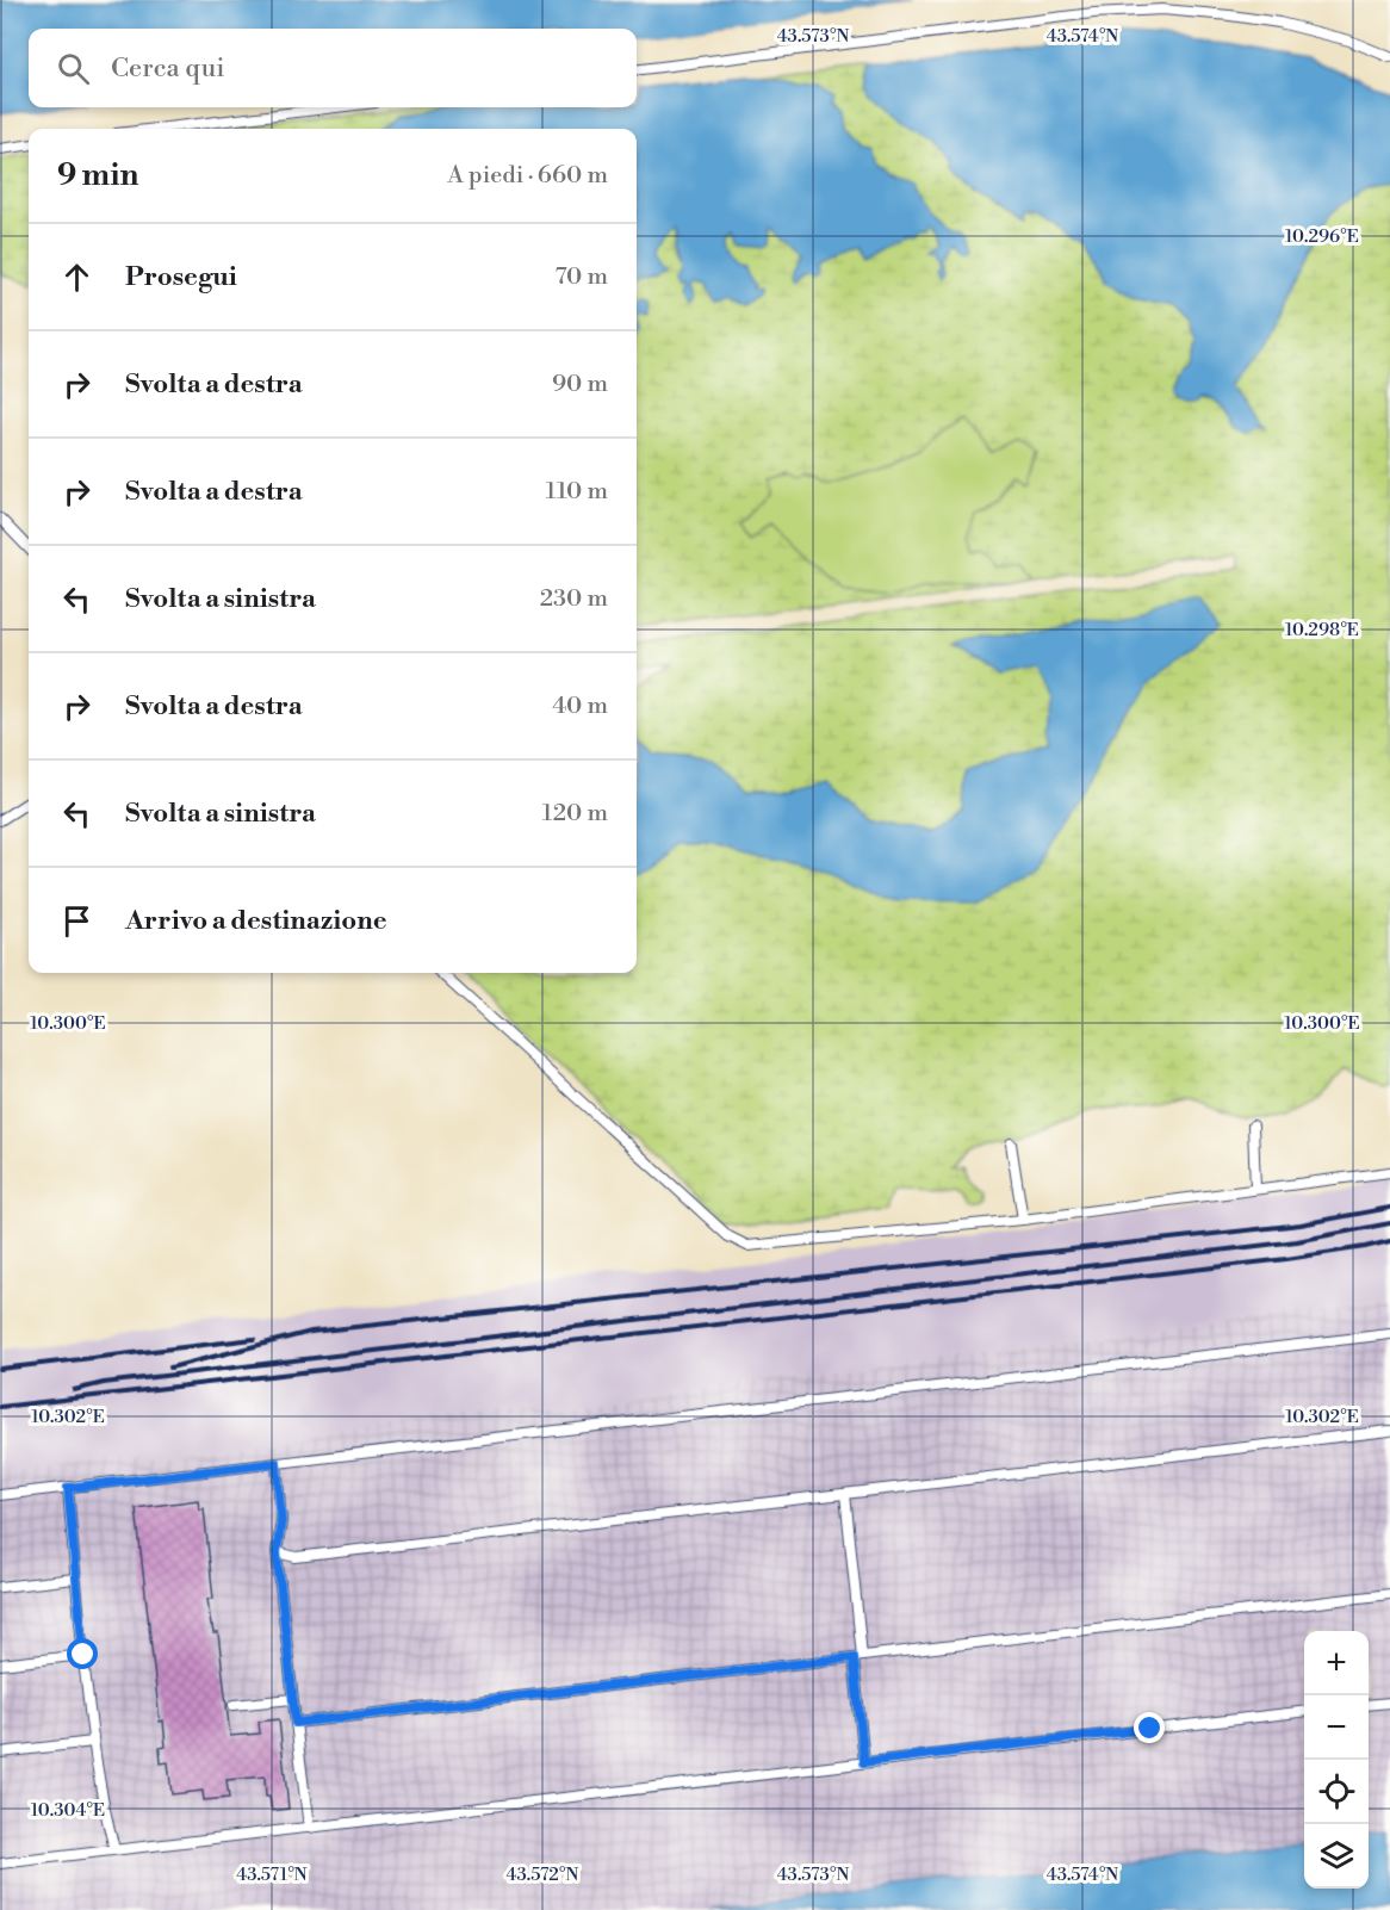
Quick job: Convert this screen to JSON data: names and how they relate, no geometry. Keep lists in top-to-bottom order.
{
  "page": {
    "search": "Cerca qui",
    "heading": ["9 min", "A piedi · 660 m"],
    "list": [
      ["Prosegui", "70 m"],
      ["Svolta a destra", "90 m"],
      ["Svolta a destra", "110 m"],
      ["Svolta a sinistra", "230 m"],
      ["Svolta a destra", "40 m"],
      ["Svolta a sinistra", "120 m"],
      "Arrivo a destinazione"
    ],
    "map_buttons": ["+", "−"]
  },
  "coordinates": [
    "43.573°N",
    "43.574°N",
    "10.296°E",
    "10.298°E",
    "10.300°E",
    "10.302°E",
    "10.304°E",
    "43.571°N",
    "43.572°N"
  ]
}
